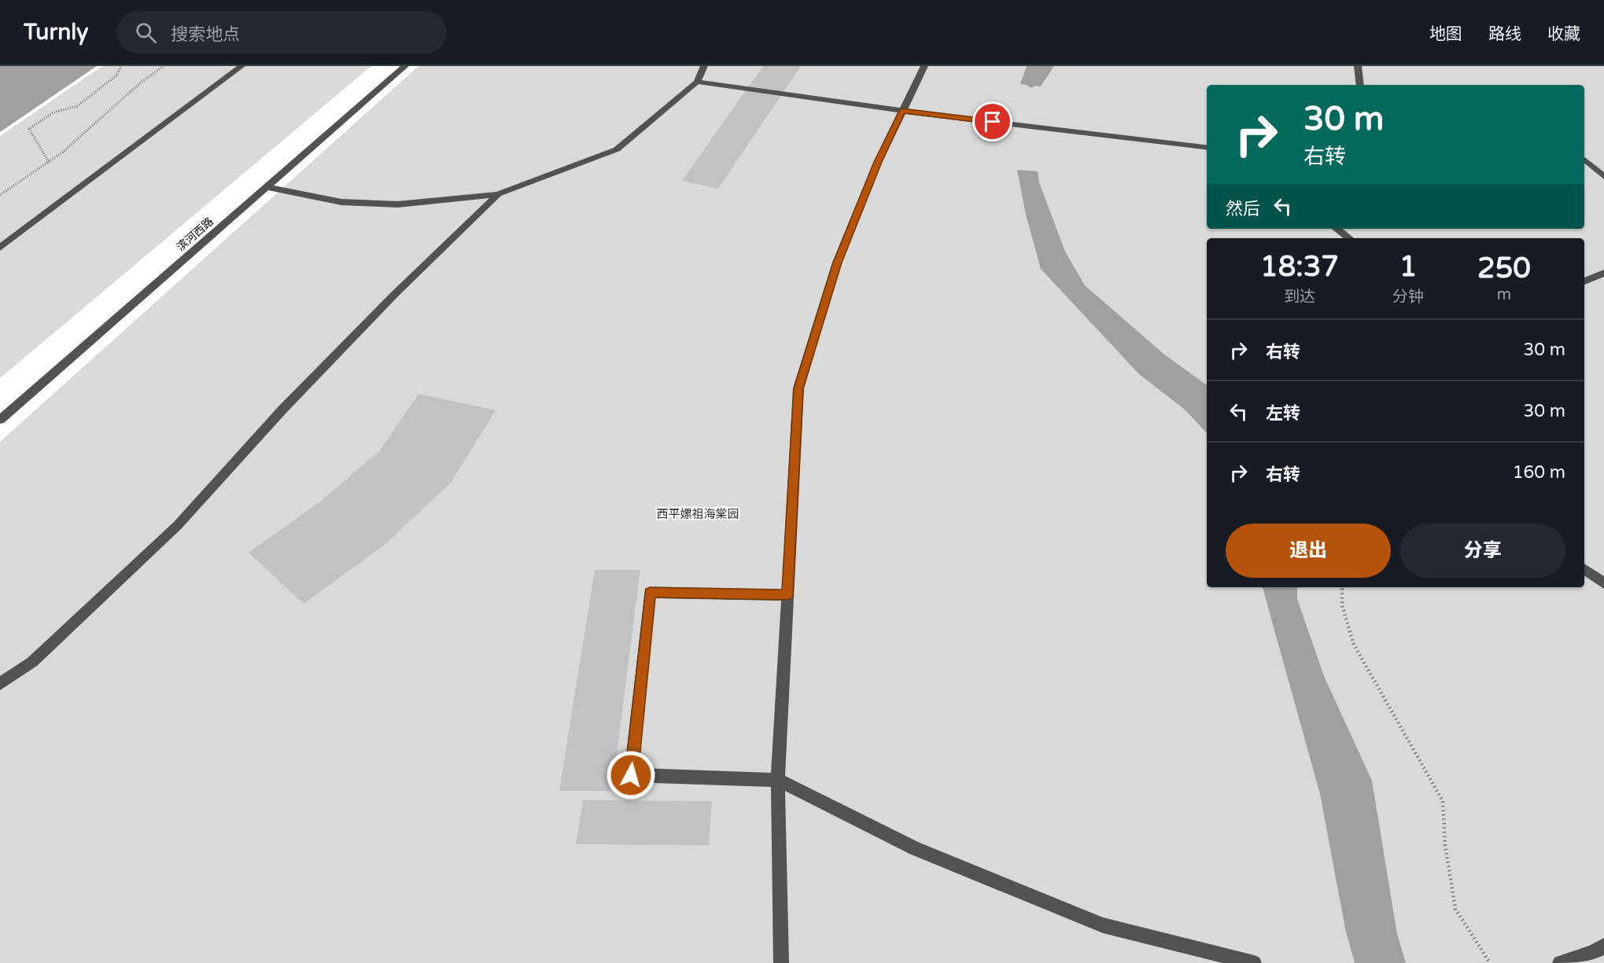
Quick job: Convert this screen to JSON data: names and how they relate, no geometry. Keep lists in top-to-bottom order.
{
  "streets": {
    "street": ["滨河西路"]
  },
  "parks": ["西平嫘祖海棠园"],
  "page": {
    "header": "Turnly",
    "search": "搜索地点",
    "nav": ["地图", "路线", "收藏"],
    "turn": ["30 m", "右转"],
    "then": "然后",
    "eta": [
      "18:37",
      "到达",
      "1",
      "分钟",
      "250",
      "m"
    ],
    "list": [
      {
        "name": "右转",
        "value": "30 m"
      },
      {
        "name": "左转",
        "value": "30 m"
      },
      {
        "name": "右转",
        "value": "160 m"
      }
    ],
    "buttons": ["退出", "分享"]
  }
}
